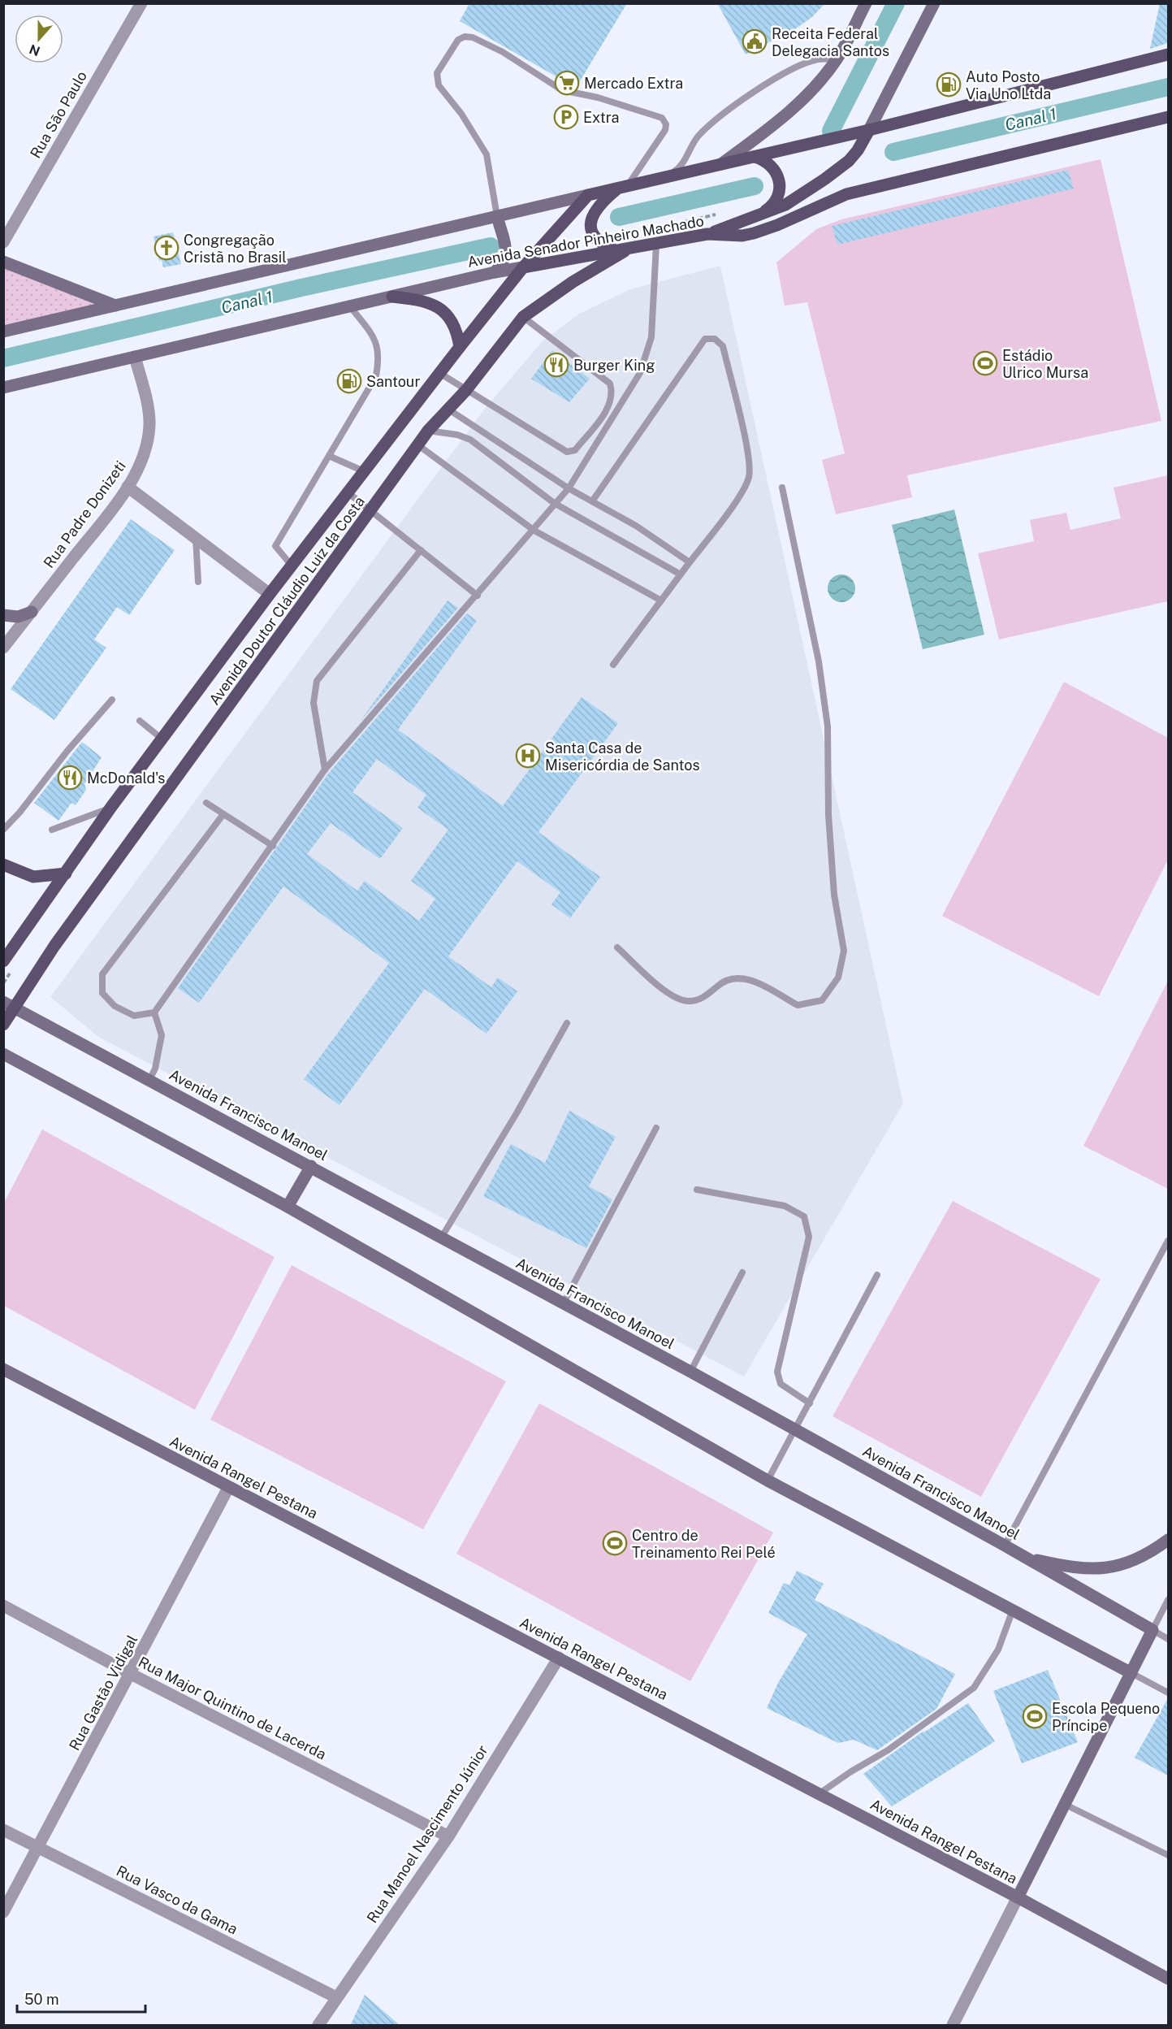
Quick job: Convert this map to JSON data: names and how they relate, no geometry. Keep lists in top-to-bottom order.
{
  "streets": {
    "main road": ["Avenida Senador Pinheiro Machado", "Avenida Doutor Cláudio Luiz da Costa"],
    "street": [
      "Rua São Paulo",
      "Rua Padre Donizeti",
      "Avenida Francisco Manoel",
      "Avenida Rangel Pestana",
      "Rua Gastão Vidigal",
      "Rua Major Quintino de Lacerda",
      "Rua Manoel Nascimento Júnior",
      "Rua Vasco da Gama"
    ]
  },
  "crossings": [
    ["Avenida Senador Pinheiro Machado", "Rua Padre Donizeti"],
    ["Avenida Senador Pinheiro Machado", "Avenida Doutor Cláudio Luiz da Costa"],
    ["Avenida Doutor Cláudio Luiz da Costa", "Avenida Francisco Manoel"],
    ["Avenida Rangel Pestana", "Rua Gastão Vidigal"],
    ["Avenida Rangel Pestana", "Rua Manoel Nascimento Júnior"],
    ["Rua Gastão Vidigal", "Rua Major Quintino de Lacerda"],
    ["Rua Gastão Vidigal", "Rua Vasco da Gama"],
    ["Rua Major Quintino de Lacerda", "Rua Manoel Nascimento Júnior"],
    ["Rua Manoel Nascimento Júnior", "Rua Vasco da Gama"]
  ],
  "water": ["Canal 1"],
  "places": {
    "public building": ["Receita Federal Delegacia Santos"],
    "supermarket": ["Mercado Extra"],
    "fuel station": ["Auto Posto Via Uno Ltda", "Santour"],
    "parking": ["Extra"],
    "church": ["Congregação Cristã no Brasil"],
    "sports": ["Estádio Ulrico Mursa", "Centro de Treinamento Rei Pelé", "Escola Pequeno Príncipe"],
    "restaurant": ["Burger King", "McDonald's"],
    "hospital": ["Santa Casa de Misericórdia de Santos"]
  },
  "scale_bar": "50 m",
  "north": "bottom"
}
